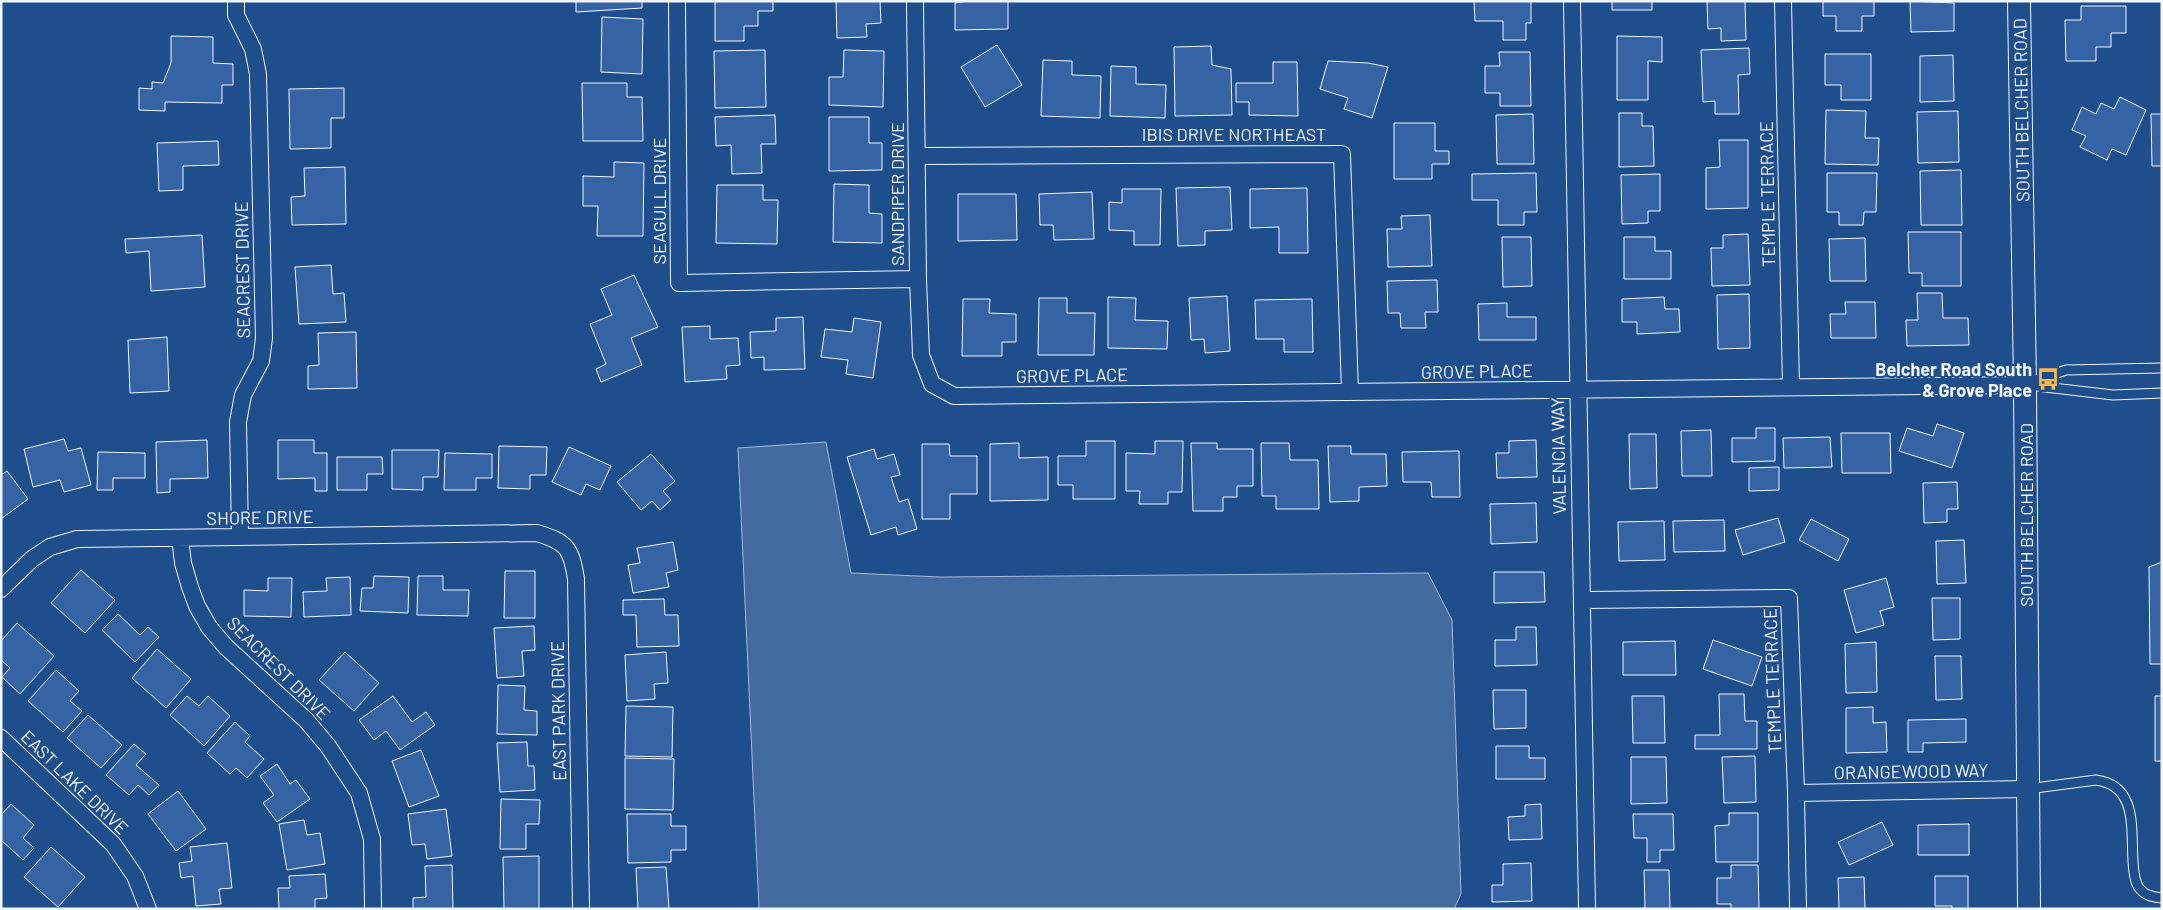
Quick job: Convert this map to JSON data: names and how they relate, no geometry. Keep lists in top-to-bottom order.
{
  "streets": {
    "main road": ["SOUTH BELCHER ROAD"],
    "street": [
      "IBIS DRIVE NORTHEAST",
      "SANDPIPER DRIVE",
      "TEMPLE TERRACE",
      "SEAGULL DRIVE",
      "SEACREST DRIVE",
      "GROVE PLACE",
      "VALENCIA WAY",
      "SHORE DRIVE",
      "EAST PARK DRIVE",
      "ORANGEWOOD WAY",
      "EAST LAKE DRIVE"
    ]
  },
  "crossings": [
    ["SOUTH BELCHER ROAD", "GROVE PLACE"],
    ["SOUTH BELCHER ROAD", "ORANGEWOOD WAY"],
    ["IBIS DRIVE NORTHEAST", "SANDPIPER DRIVE"],
    ["IBIS DRIVE NORTHEAST", "GROVE PLACE"],
    ["SANDPIPER DRIVE", "SEAGULL DRIVE"],
    ["SANDPIPER DRIVE", "GROVE PLACE"],
    ["TEMPLE TERRACE", "GROVE PLACE"],
    ["TEMPLE TERRACE", "VALENCIA WAY"],
    ["TEMPLE TERRACE", "ORANGEWOOD WAY"],
    ["SEACREST DRIVE", "SHORE DRIVE"],
    ["GROVE PLACE", "VALENCIA WAY"],
    ["SHORE DRIVE", "EAST PARK DRIVE"]
  ],
  "places": {
    "bus stop": ["Belcher Road South & Grove Place"]
  }
}
